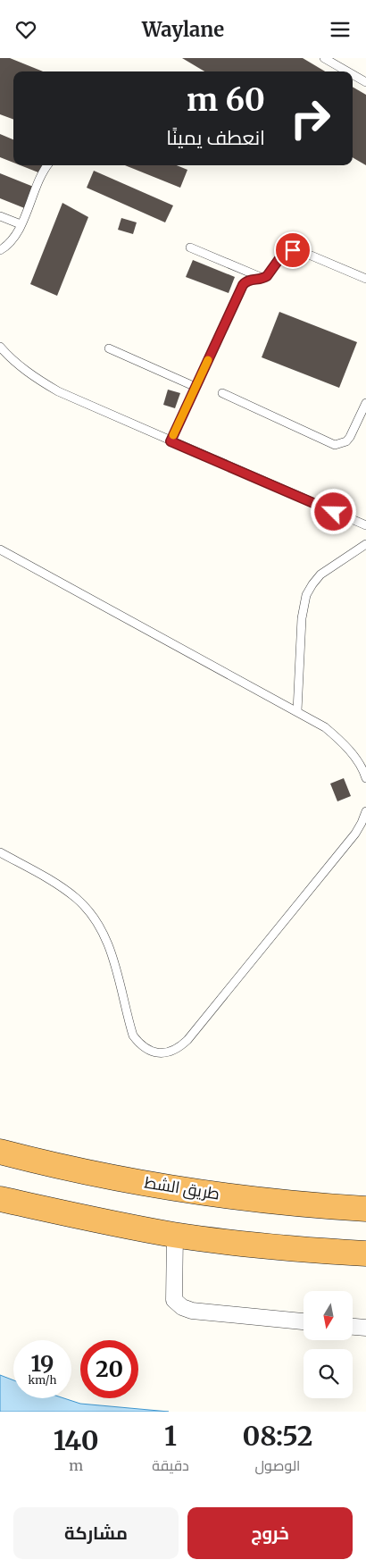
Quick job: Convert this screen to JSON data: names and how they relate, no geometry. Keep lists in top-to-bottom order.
{
  "streets": {
    "highway": ["طريق الشط"]
  },
  "north": "bottom",
  "page": {
    "header": "Waylane",
    "turn": ["60 m", "انعطف يمينًا"],
    "speed": "19 km/h",
    "limit": "20",
    "eta": [
      "08:52",
      "الوصول",
      "1",
      "دقيقة",
      "140",
      "m"
    ],
    "buttons": ["خروج", "مشاركة"]
  }
}
